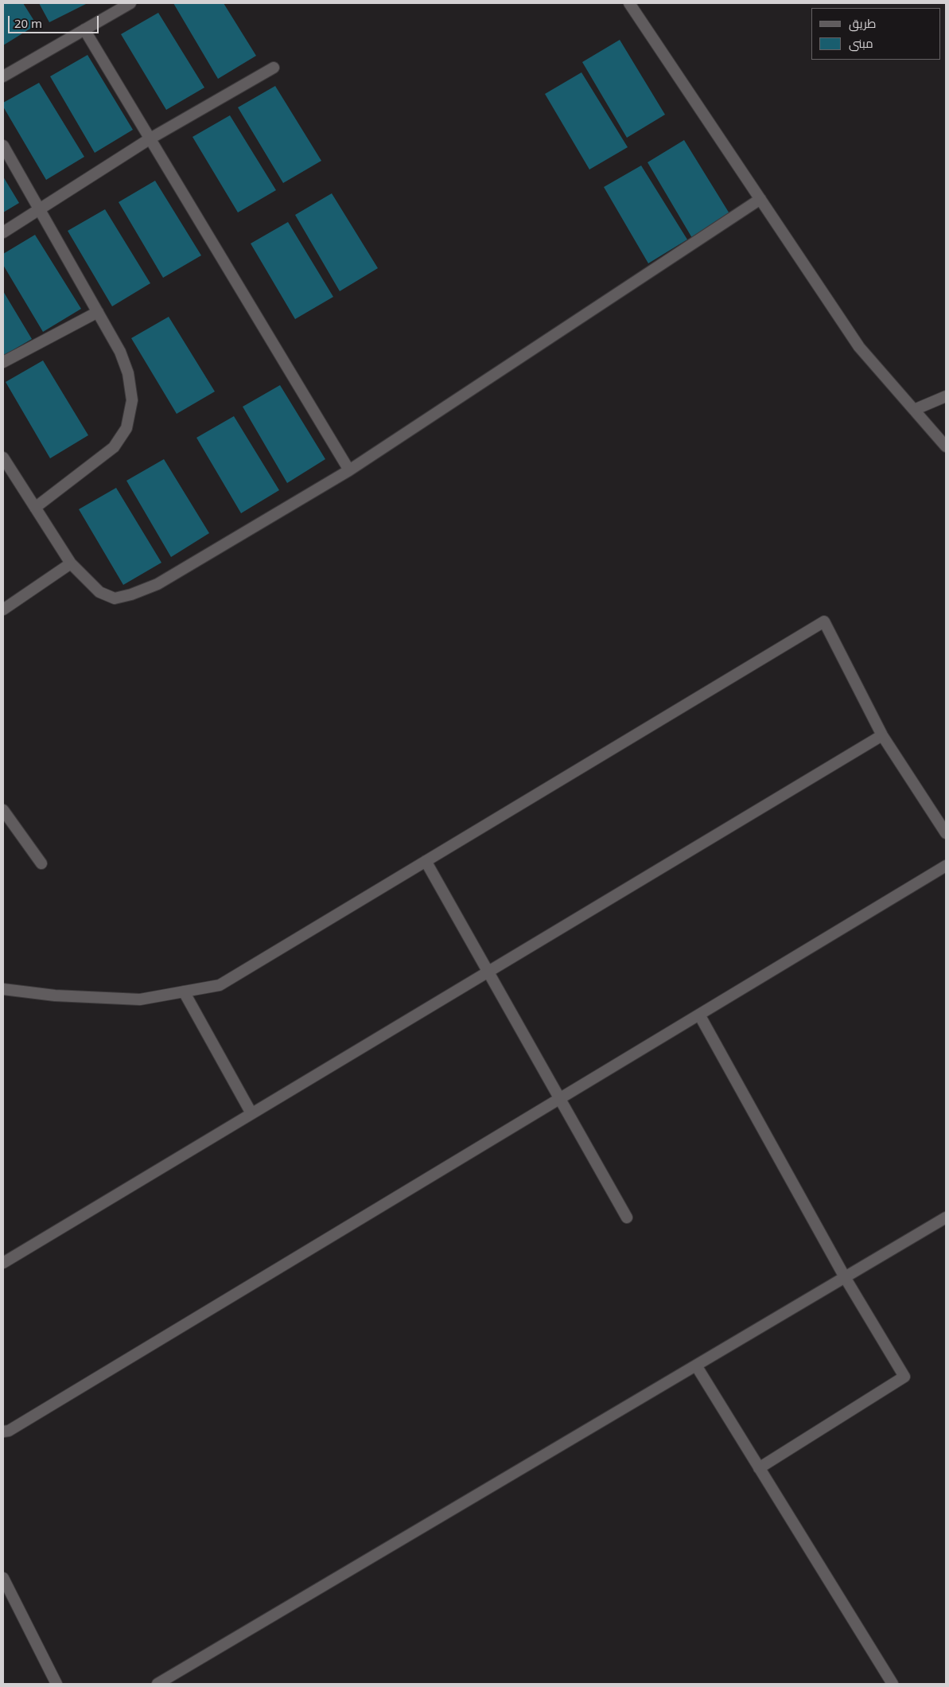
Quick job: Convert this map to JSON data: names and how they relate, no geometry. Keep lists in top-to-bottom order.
{
  "legend": ["طريق", "مبنى"],
  "scale_bar": "20 m"
}
